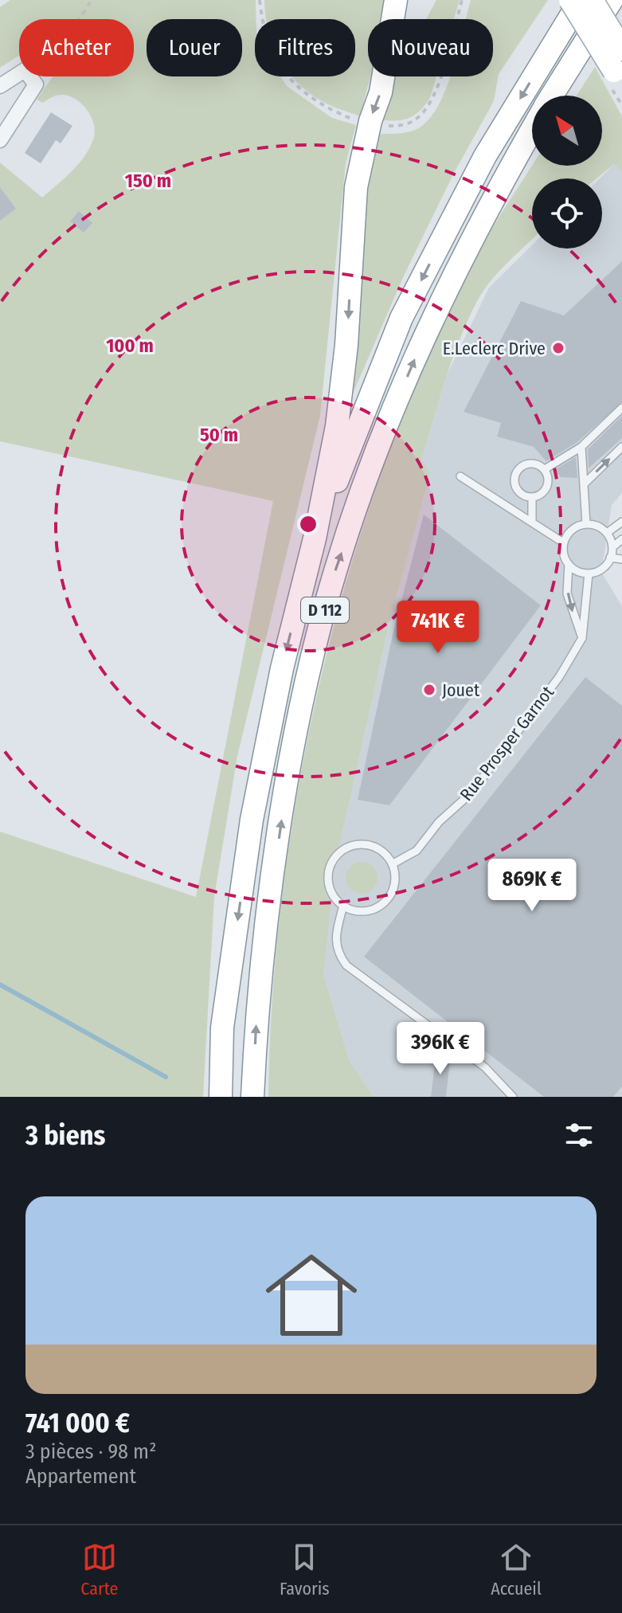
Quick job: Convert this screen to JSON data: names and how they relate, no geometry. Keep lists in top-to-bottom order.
{
  "streets": {
    "main road": ["D 112"],
    "lane": ["Rue Prosper Garnot"]
  },
  "places": ["E.Leclerc Drive", "Jouet"],
  "north": "top left",
  "page": {
    "chip": [
      "Acheter",
      "Louer",
      "Filtres",
      "Nouveau"
    ],
    "price": ["741K €", "869K €", "396K €"],
    "heading": "3 biens",
    "list": [
      {
        "name": "741 000 €",
        "note": "3 pièces · 98 m² · Appartement"
      }
    ],
    "tabs": ["Carte", "Favoris", "Accueil"]
  },
  "rings": ["150 m", "100 m", "50 m"]
}
